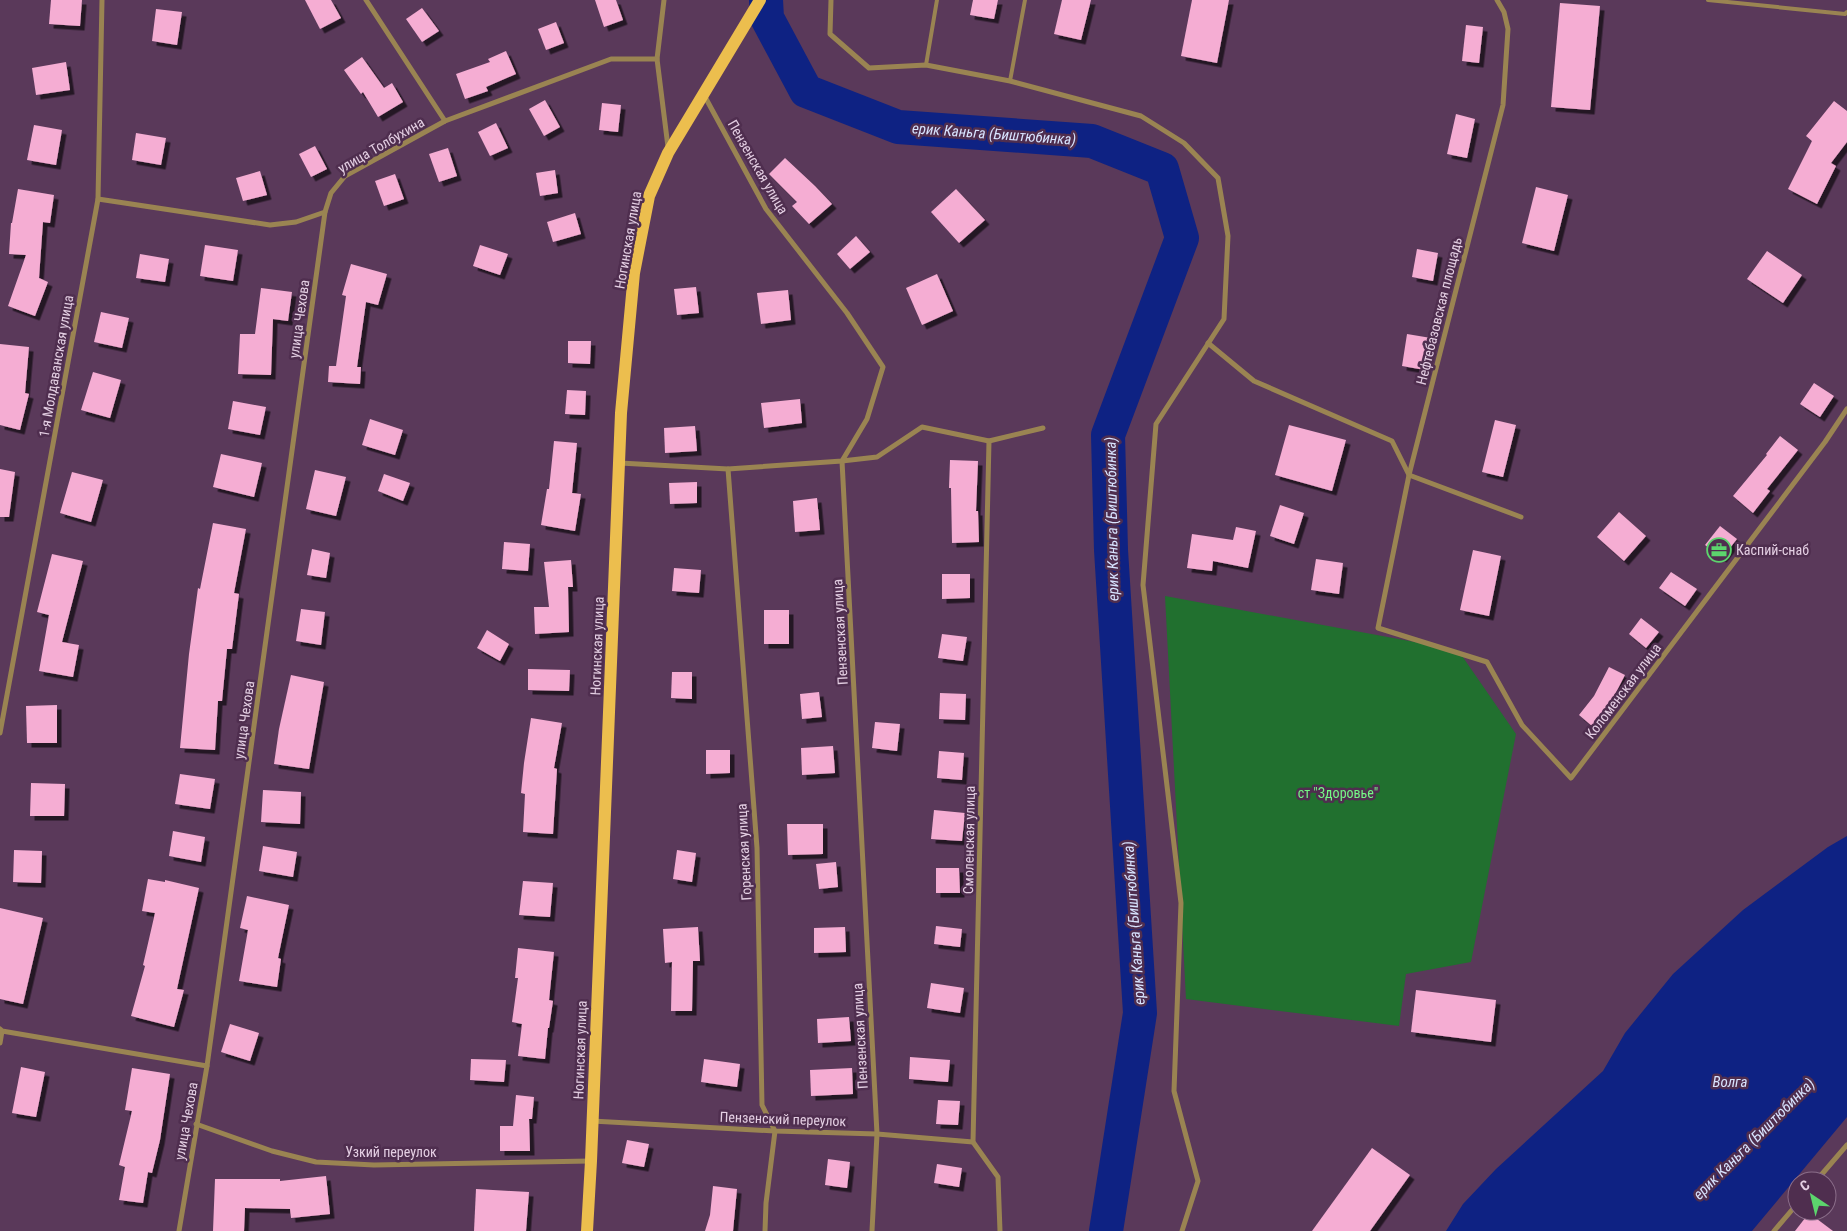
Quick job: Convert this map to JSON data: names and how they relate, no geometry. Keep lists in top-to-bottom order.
{
  "streets": {
    "main road": ["Ногинская улица"],
    "street": [
      "улица Толбухина",
      "Пензенская улица",
      "Нефтебазовская площадь",
      "улица Чехова",
      "1-я Молдаванская улица",
      "Коломенская улица",
      "Смоленская улица",
      "Горенская улица",
      "Пензенский переулок",
      "Узкий переулок"
    ]
  },
  "crossings": [
    ["улица Толбухина", "улица Чехова"],
    ["Пензенская улица", "Ногинская улица"],
    ["Пензенская улица", "Пензенский переулок"],
    ["Ногинская улица", "Пензенский переулок"],
    ["Ногинская улица", "Узкий переулок"],
    ["Нефтебазовская площадь", "Коломенская улица"],
    ["улица Чехова", "Узкий переулок"],
    ["Смоленская улица", "Пензенский переулок"],
    ["Горенская улица", "Пензенский переулок"]
  ],
  "water": ["ерик Каньга (Биштюбинка)", "Волга"],
  "parks": ["ст \"Здоровье\""],
  "places": {
    "office": ["Каспий-снаб"]
  },
  "north": "top left"
}
